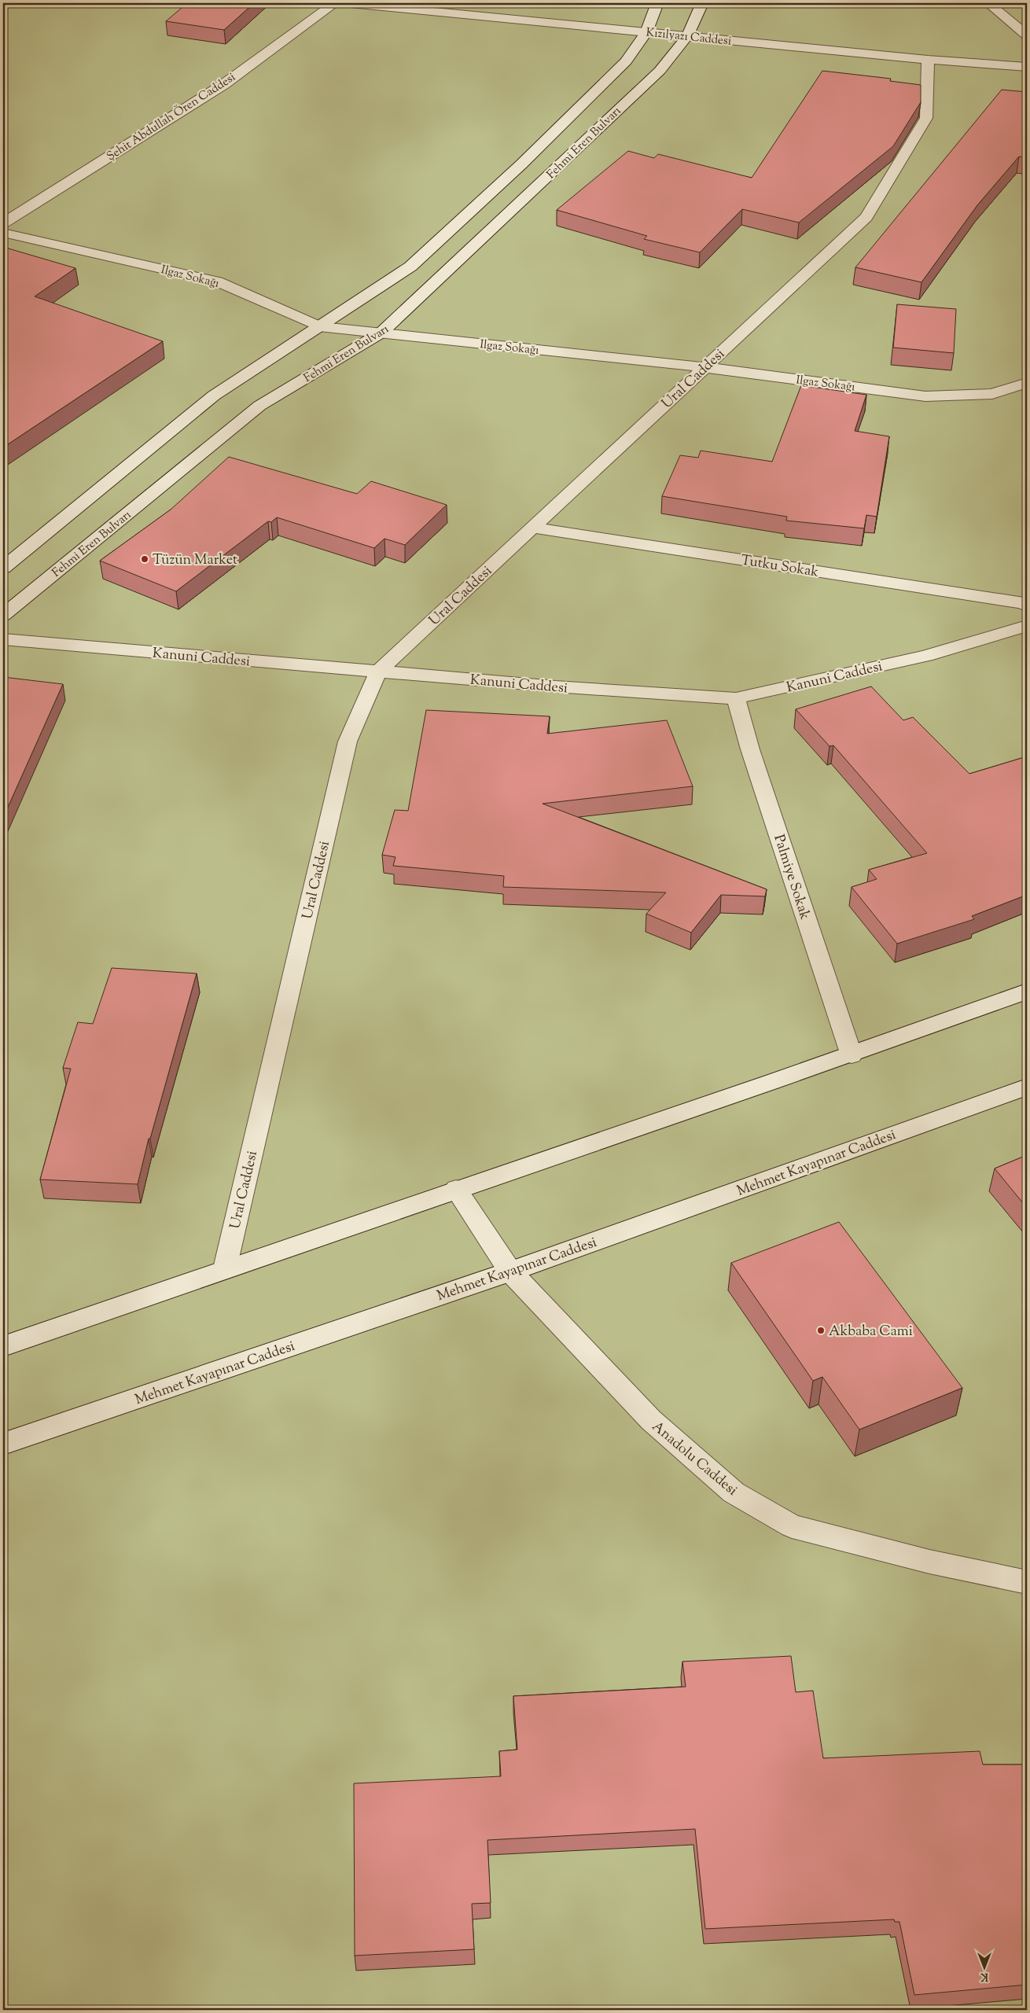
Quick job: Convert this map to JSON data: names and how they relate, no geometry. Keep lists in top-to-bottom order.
{
  "streets": {
    "street": [
      "Kızılyazı Caddesi",
      "Şehit Abdullah Ören Caddesi",
      "Fehmi Eren Bulvarı",
      "Ilgaz Sokağı",
      "Ural Caddesi",
      "Tutku Sokak",
      "Kanuni Caddesi",
      "Palmiye Sokak",
      "Mehmet Kayapınar Caddesi",
      "Anadolu Caddesi"
    ]
  },
  "crossings": [
    ["Kızılyazı Caddesi", "Fehmi Eren Bulvarı"],
    ["Kızılyazı Caddesi", "Ural Caddesi"],
    ["Fehmi Eren Bulvarı", "Ilgaz Sokağı"],
    ["Ilgaz Sokağı", "Ural Caddesi"],
    ["Ural Caddesi", "Tutku Sokak"],
    ["Ural Caddesi", "Kanuni Caddesi"],
    ["Kanuni Caddesi", "Palmiye Sokak"],
    ["Mehmet Kayapınar Caddesi", "Anadolu Caddesi"]
  ],
  "places": ["Tüzün Market", "Akbaba Cami"],
  "north": "bottom"
}
